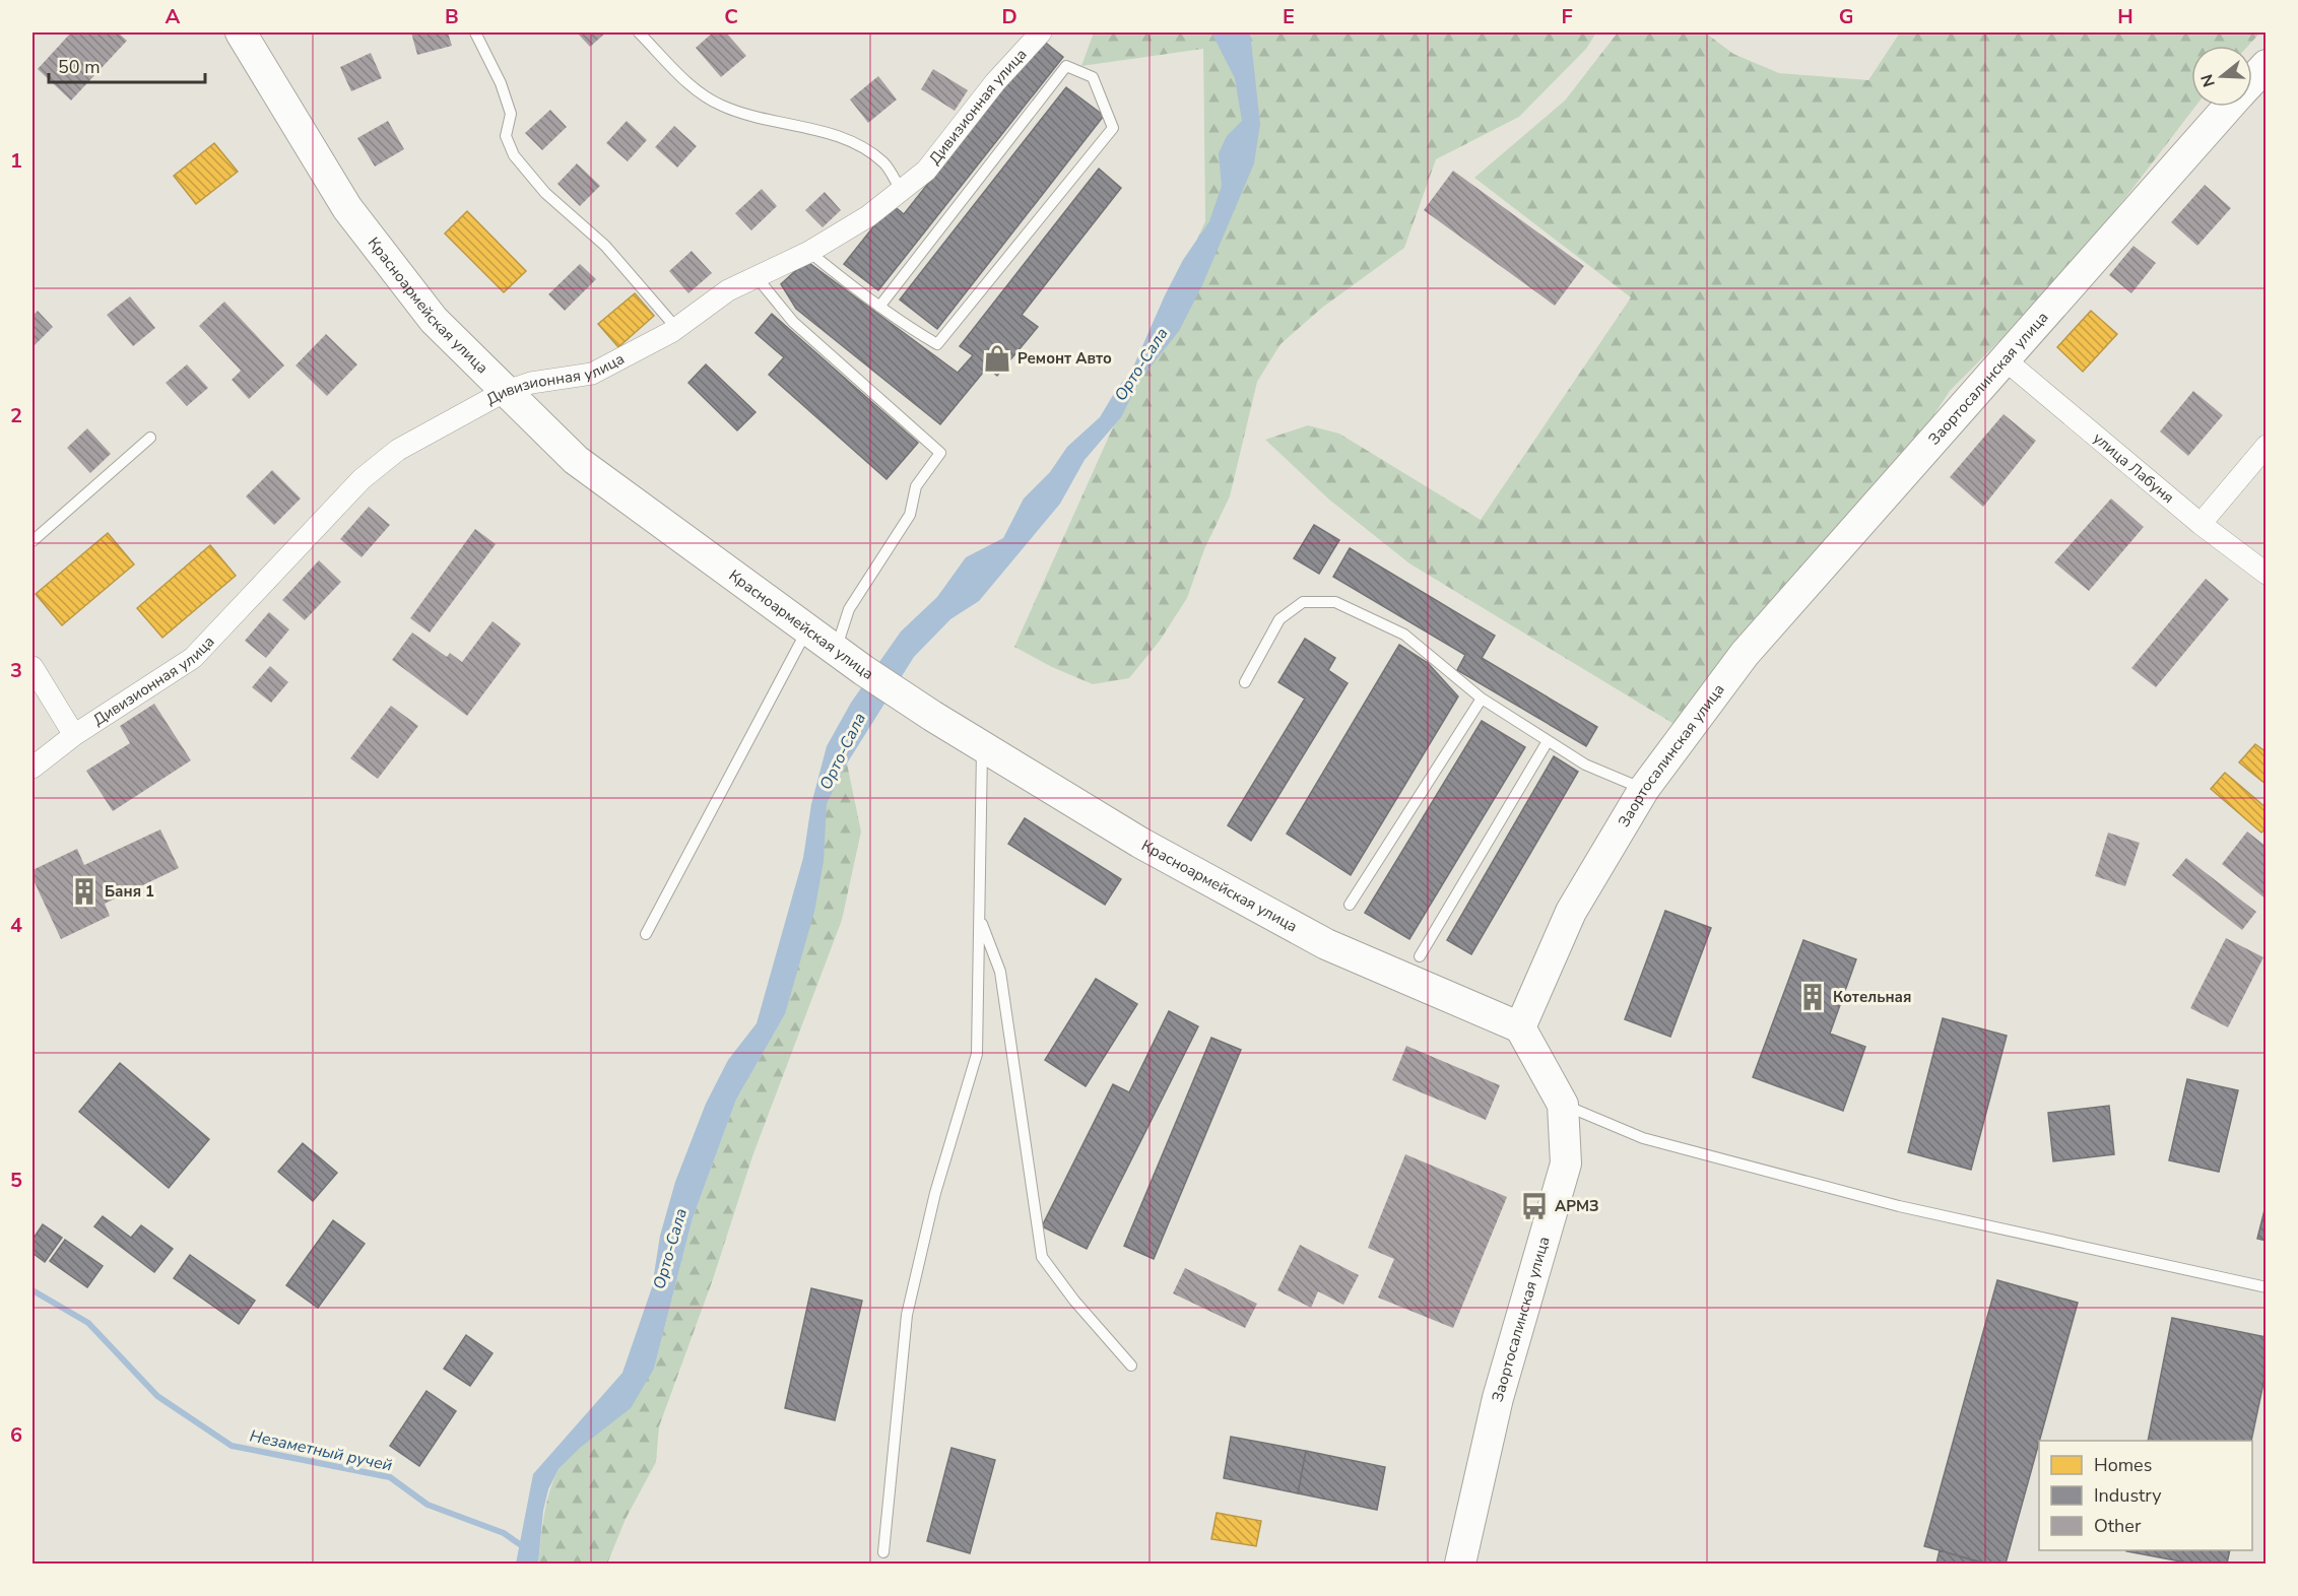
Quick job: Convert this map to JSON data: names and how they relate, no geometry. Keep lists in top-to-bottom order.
{
  "streets": {
    "street": [
      "Дивизионная улица",
      "Красноармейская улица",
      "Заортосалинская улица",
      "улица Лабуня"
    ]
  },
  "crossings": [
    ["Дивизионная улица", "Красноармейская улица"],
    ["Красноармейская улица", "Заортосалинская улица"],
    ["Заортосалинская улица", "улица Лабуня"]
  ],
  "water": ["Орто-Сала", "Незаметный ручей"],
  "places": {
    "shop": ["Ремонт Авто"],
    "building": ["Баня 1", "Котельная"],
    "bus stop": ["АРМЗ"]
  },
  "legend": ["Homes", "Industry", "Other"],
  "scale_bar": "50 m",
  "north": "left",
  "grid": {
    "columns": [
      "A",
      "B",
      "C",
      "D",
      "E",
      "F",
      "G",
      "H"
    ],
    "rows": [
      "1",
      "2",
      "3",
      "4",
      "5",
      "6"
    ]
  }
}
